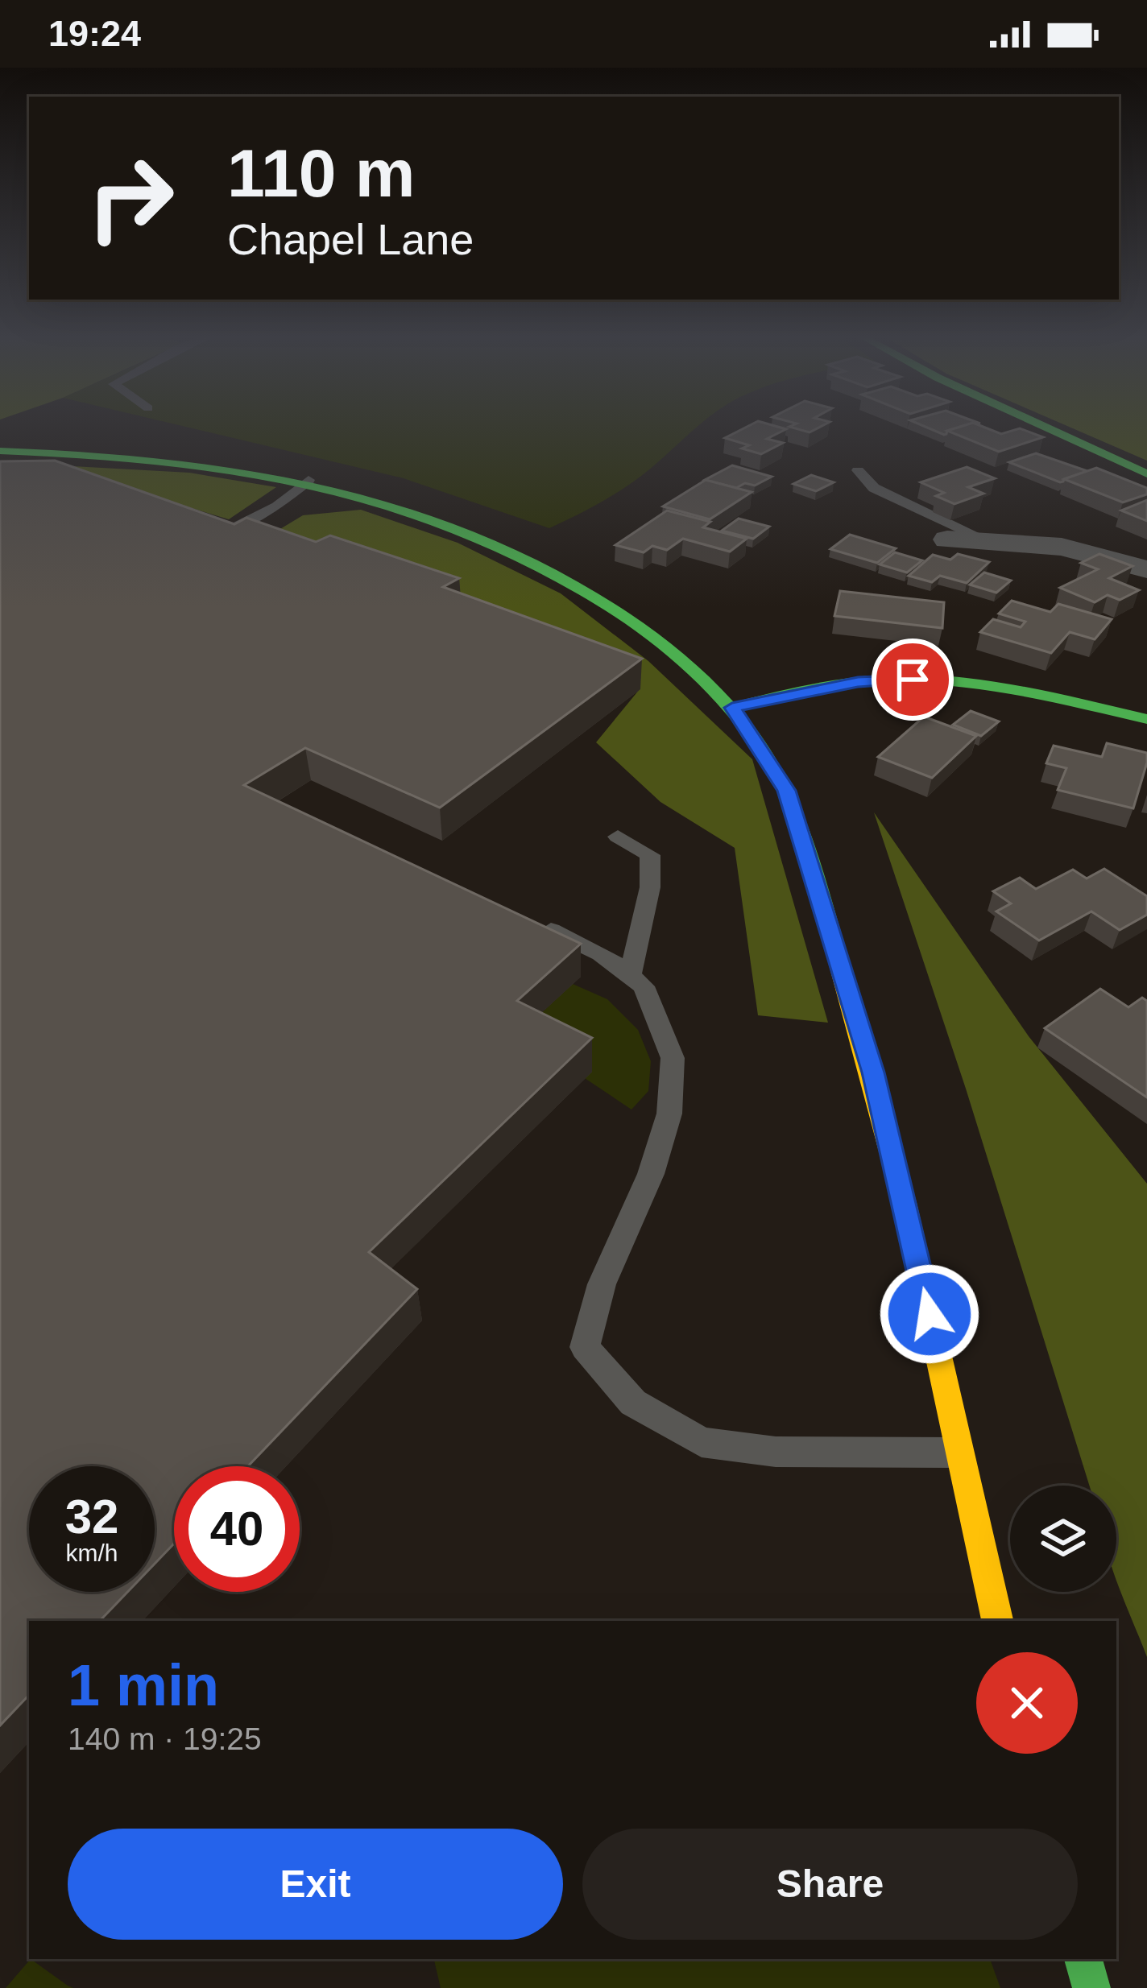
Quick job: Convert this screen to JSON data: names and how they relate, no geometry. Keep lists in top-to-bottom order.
{
  "page": {
    "status": "19:24",
    "turn": ["110 m", "Chapel Lane"],
    "speed": "32 km/h",
    "limit": "40",
    "heading": ["1 min", "140 m · 19:25"],
    "buttons": ["Exit", "Share"]
  }
}
